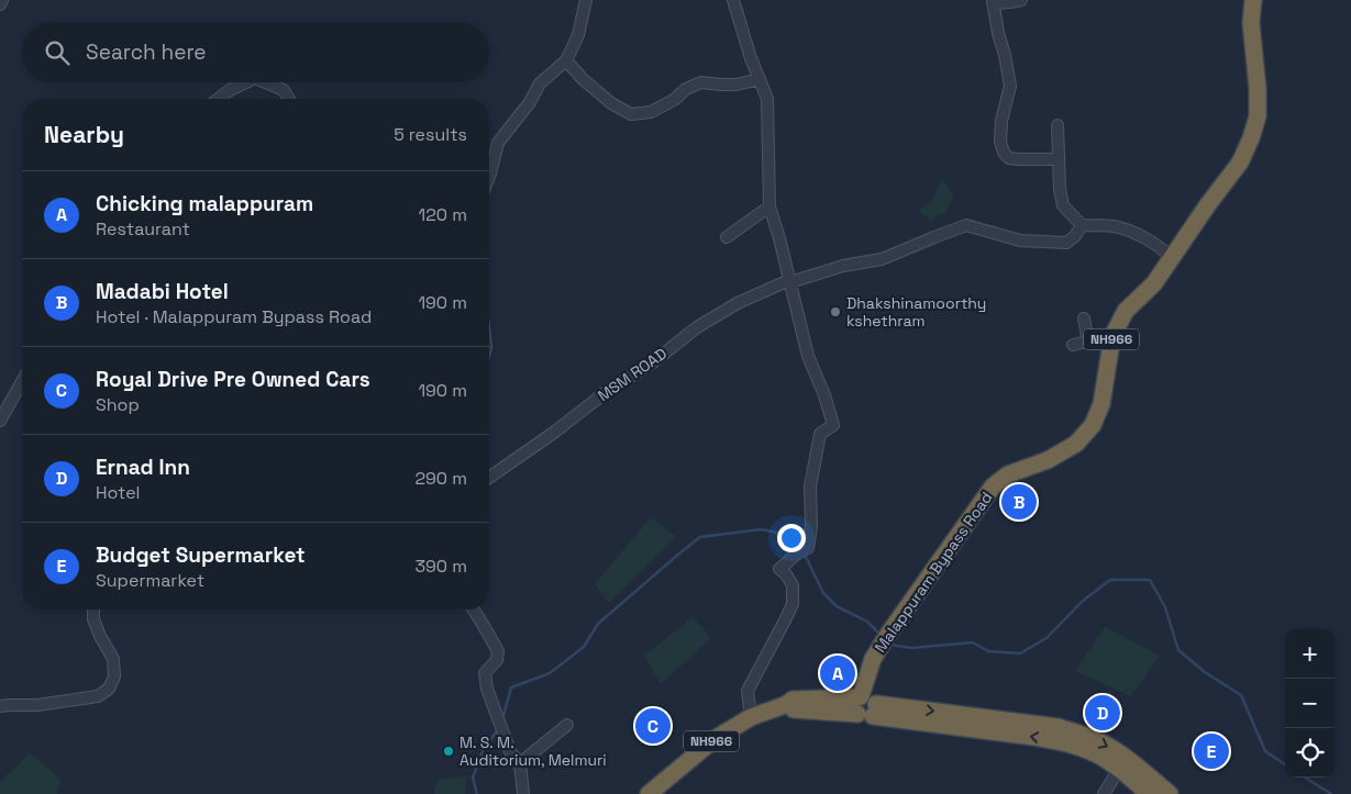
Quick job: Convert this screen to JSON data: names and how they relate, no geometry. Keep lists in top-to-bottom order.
{
  "streets": {
    "highway": ["NH966", "Malappuram Bypass Road"],
    "street": ["MSM ROAD"]
  },
  "crossings": [
    ["NH966", "Malappuram Bypass Road"]
  ],
  "places": ["Dhakshinamoorthy kshethram", "M. S. M. Auditorium, Melmuri"],
  "page": {
    "search": "Search here",
    "heading": ["Nearby", "5 results"],
    "list": [
      {
        "mark": "A",
        "name": "Chicking malappuram",
        "note": "Restaurant",
        "value": "120 m"
      },
      {
        "mark": "B",
        "name": "Madabi Hotel",
        "note": "Hotel · Malappuram Bypass Road",
        "value": "190 m"
      },
      {
        "mark": "C",
        "name": "Royal Drive Pre Owned Cars",
        "note": "Shop",
        "value": "190 m"
      },
      {
        "mark": "D",
        "name": "Ernad Inn",
        "note": "Hotel",
        "value": "290 m"
      },
      {
        "mark": "E",
        "name": "Budget Supermarket",
        "note": "Supermarket",
        "value": "390 m"
      }
    ],
    "pins": [
      "B",
      "A",
      "D",
      "C",
      "E"
    ],
    "map_buttons": ["+", "−"]
  }
}
